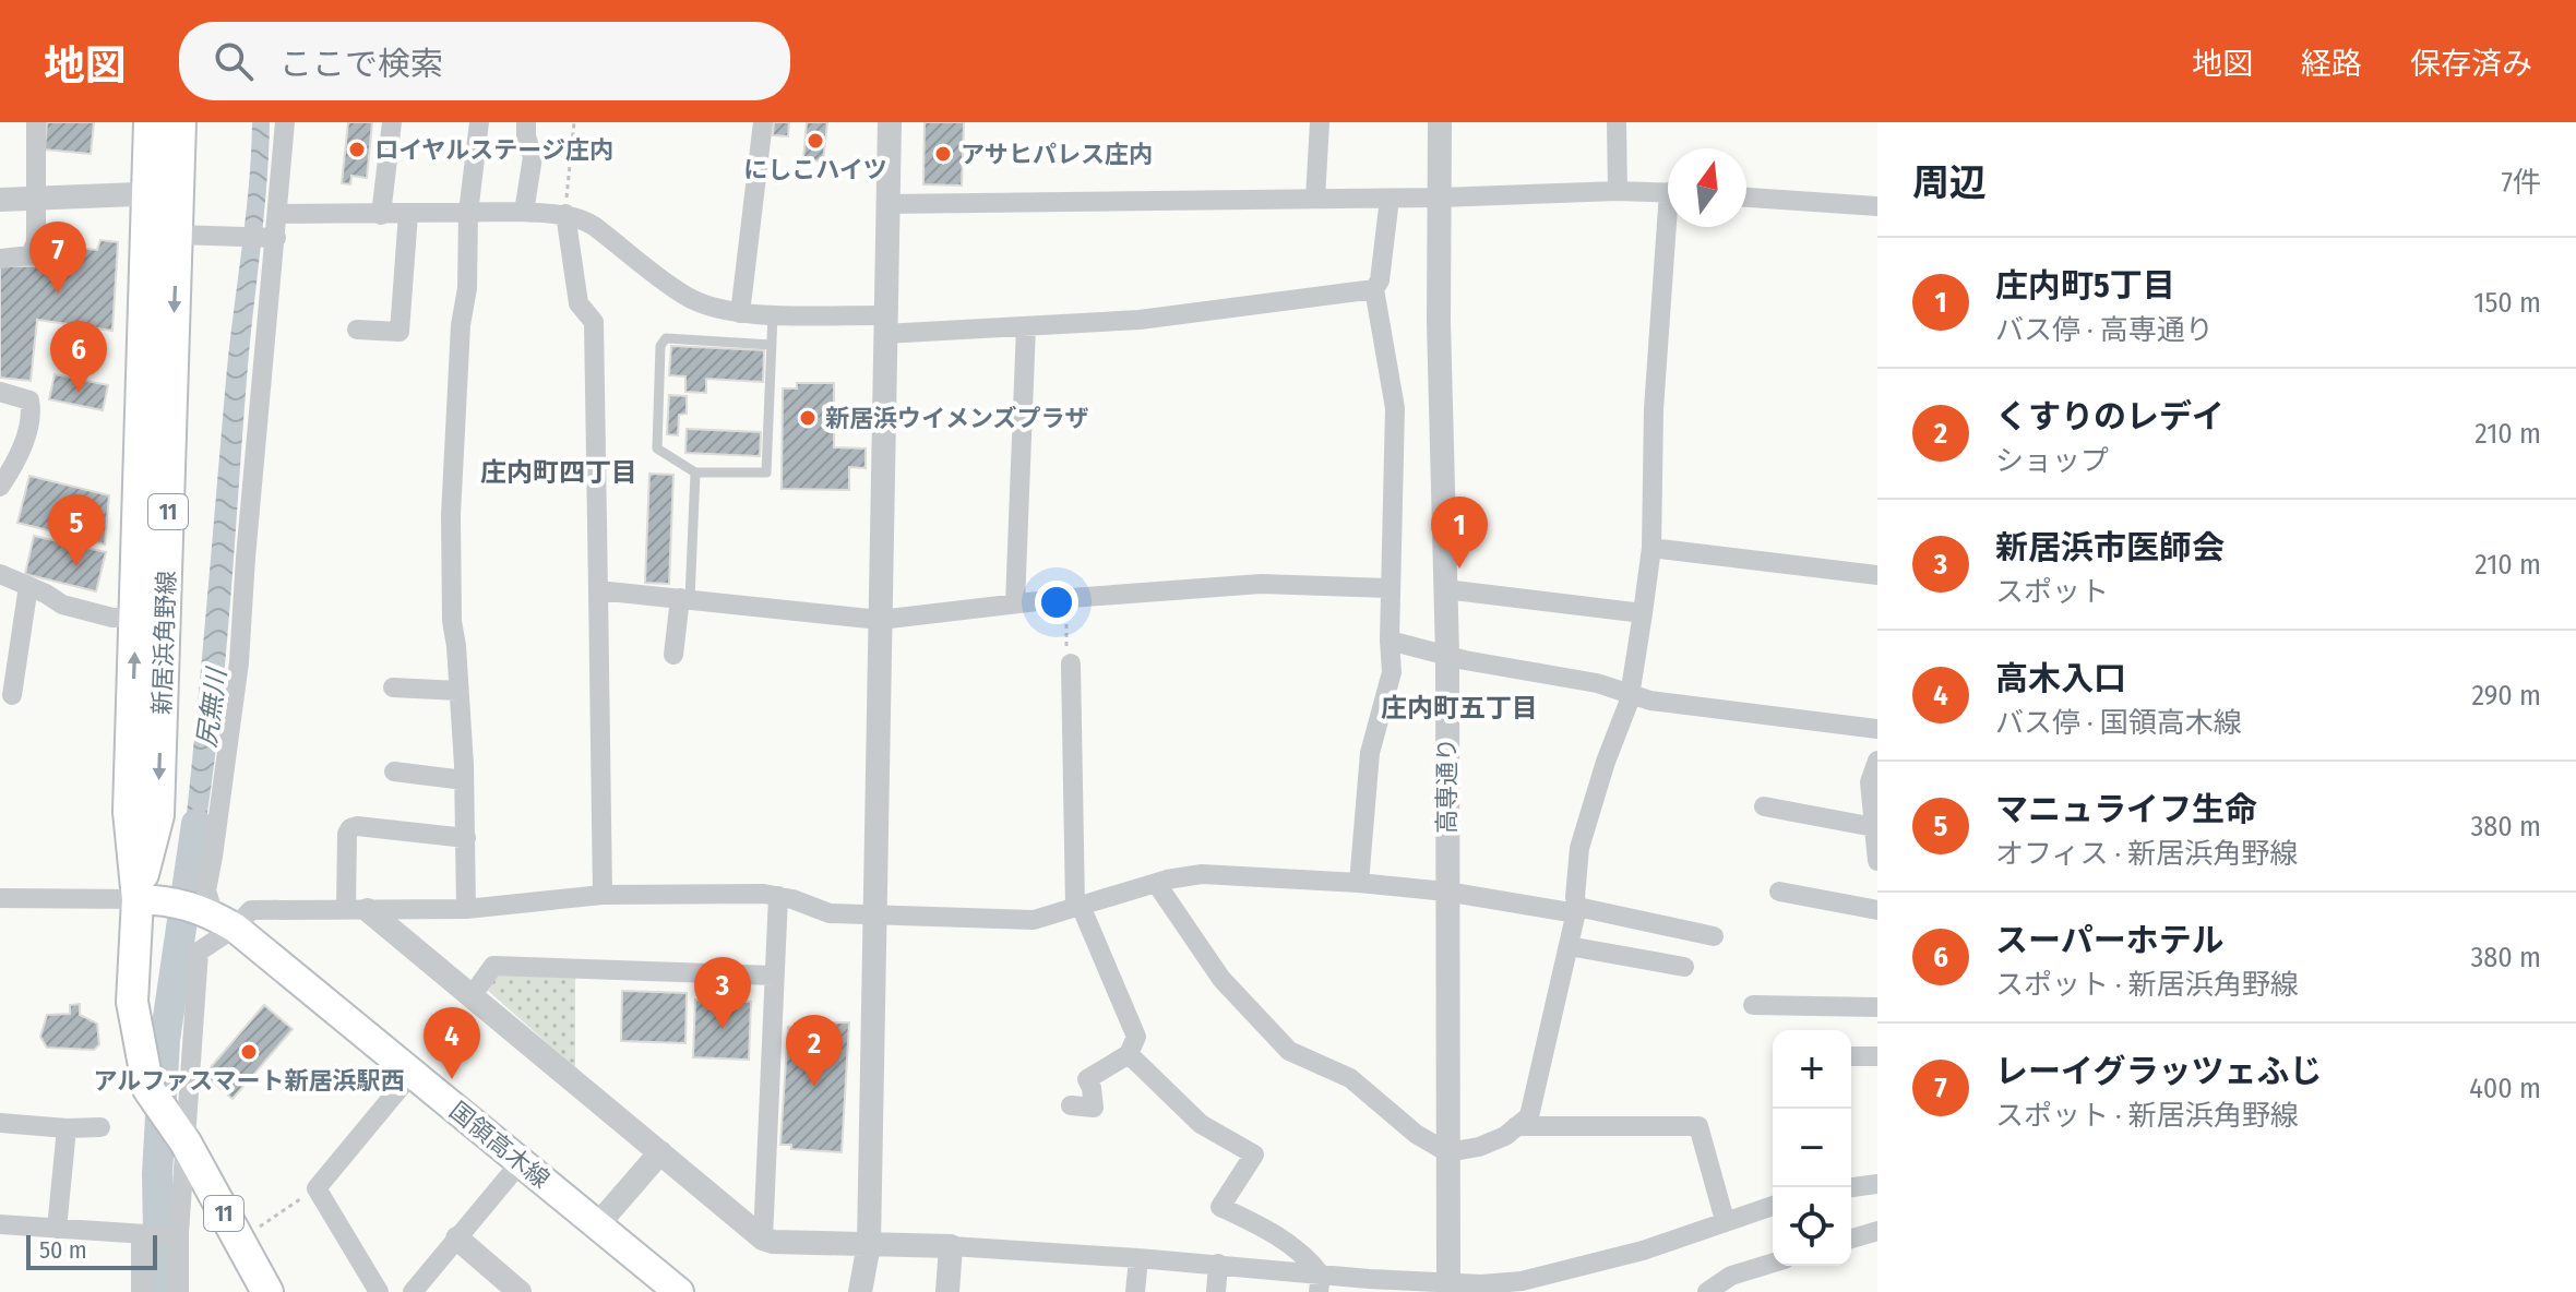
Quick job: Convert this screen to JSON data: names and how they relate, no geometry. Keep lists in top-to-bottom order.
{
  "streets": {
    "main road": ["11", "新居浜角野線", "国領高木線"],
    "street": ["高専通り"]
  },
  "crossings": [
    ["11", "新居浜角野線"]
  ],
  "districts": ["庄内町四丁目", "庄内町五丁目"],
  "water": ["尻無川"],
  "places": [
    "にしこハイツ",
    "ロイヤルステージ庄内",
    "アサヒパレス庄内",
    "新居浜ウイメンズプラザ",
    "アルファスマート新居浜駅西"
  ],
  "scale_bar": "50 m",
  "north": "top",
  "page": {
    "header": "地図",
    "search": "ここで検索",
    "nav": ["地図", "経路", "保存済み"],
    "heading": ["周辺", "7件"],
    "pins": [
      "7",
      "6",
      "5",
      "1",
      "3",
      "4",
      "2"
    ],
    "list": [
      {
        "mark": "1",
        "name": "庄内町5丁目",
        "note": "バス停 · 高専通り",
        "value": "150 m"
      },
      {
        "mark": "2",
        "name": "くすりのレデイ",
        "note": "ショップ",
        "value": "210 m"
      },
      {
        "mark": "3",
        "name": "新居浜市医師会",
        "note": "スポット",
        "value": "210 m"
      },
      {
        "mark": "4",
        "name": "高木入口",
        "note": "バス停 · 国領高木線",
        "value": "290 m"
      },
      {
        "mark": "5",
        "name": "マニュライフ生命",
        "note": "オフィス · 新居浜角野線",
        "value": "380 m"
      },
      {
        "mark": "6",
        "name": "スーパーホテル",
        "note": "スポット · 新居浜角野線",
        "value": "380 m"
      },
      {
        "mark": "7",
        "name": "レーイグラッツェふじ",
        "note": "スポット · 新居浜角野線",
        "value": "400 m"
      }
    ],
    "map_buttons": ["+", "−"],
    "scale": "50 m"
  }
}
